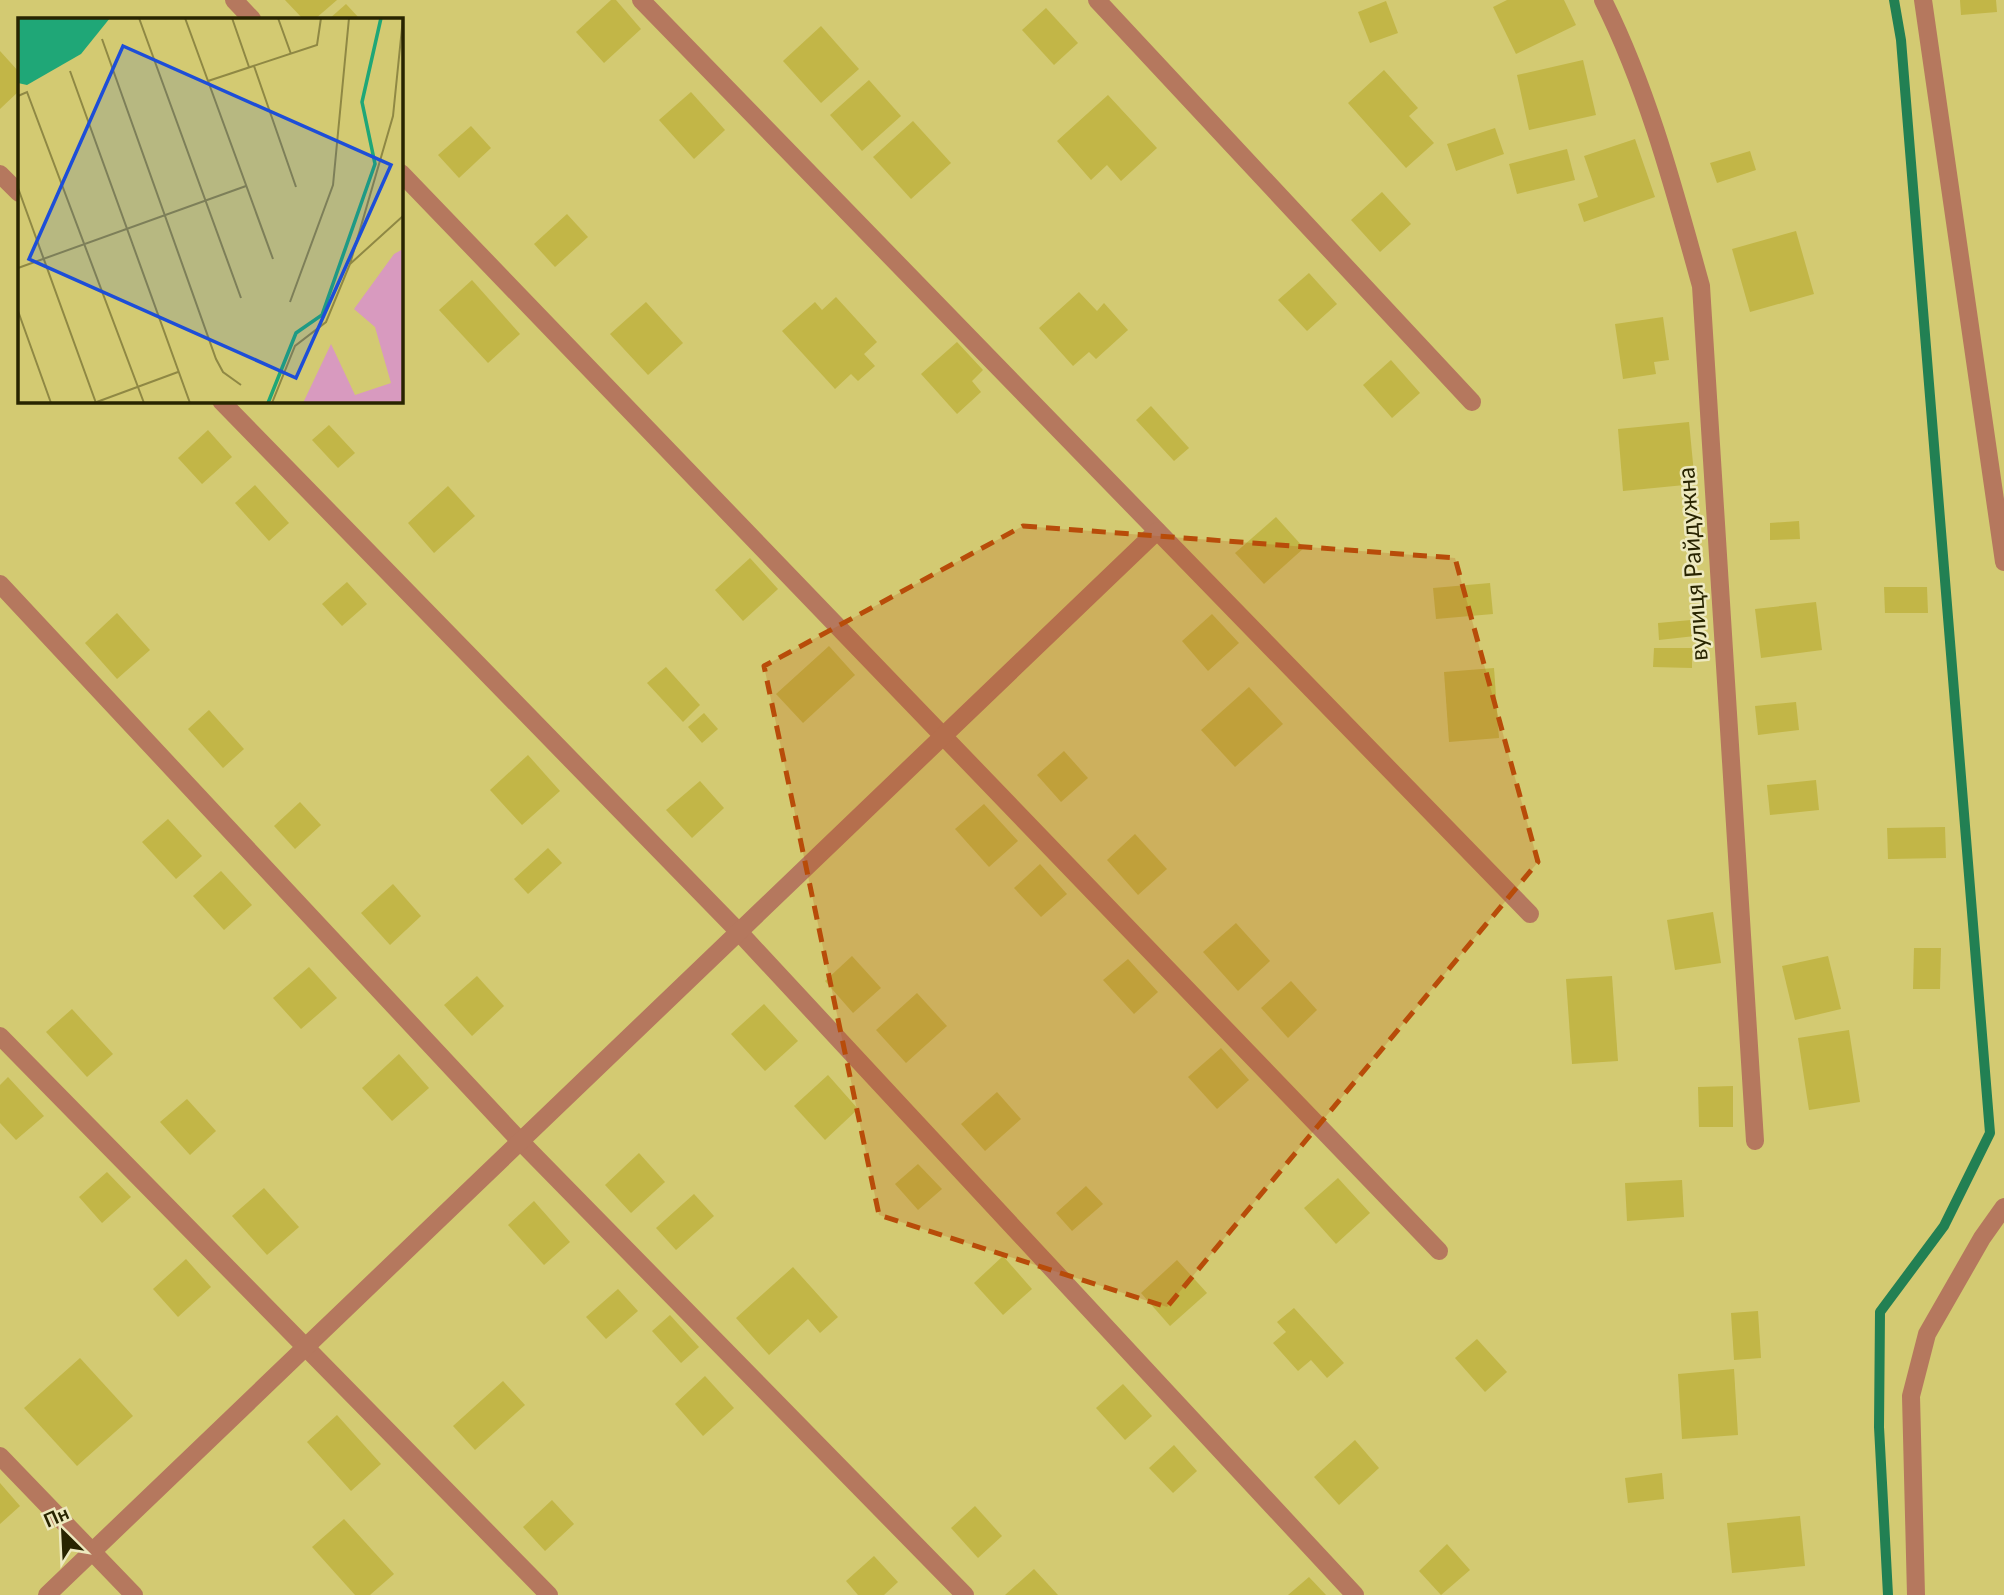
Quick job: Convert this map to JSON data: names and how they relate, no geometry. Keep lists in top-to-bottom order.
{
  "streets": {
    "street": ["вулиця Райдужна"]
  },
  "north": "top left"
}
